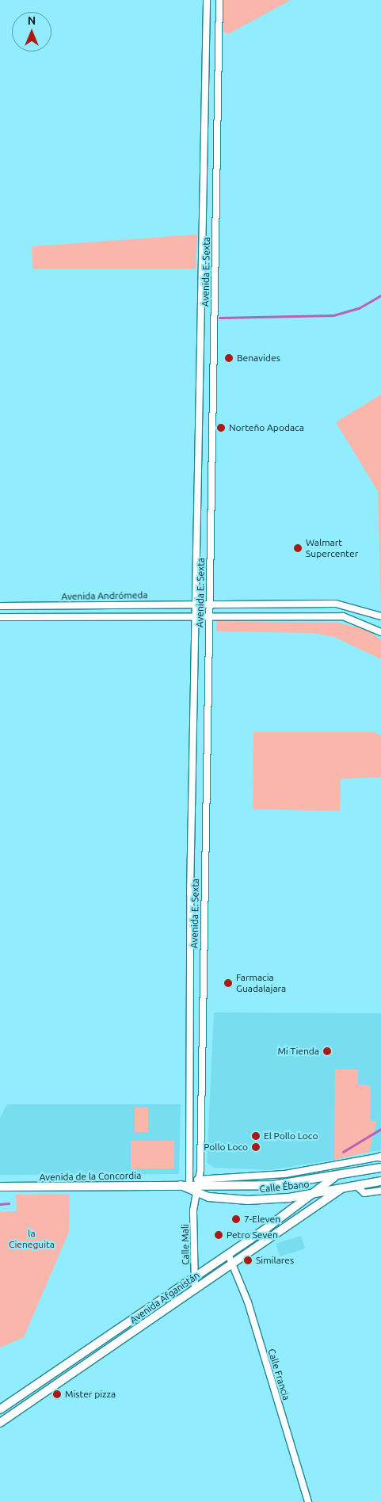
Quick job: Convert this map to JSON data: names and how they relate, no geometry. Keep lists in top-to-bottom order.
{
  "streets": {
    "main road": ["Avenida de la Concordia", "Calle Ébano", "Avenida Afganistán"],
    "street": [
      "Avenida E. Sexta",
      "Avenida Andrómeda",
      "Calle Mali",
      "Calle Francia"
    ]
  },
  "crossings": [
    ["Avenida E. Sexta", "Avenida Andrómeda"],
    ["Avenida E. Sexta", "Avenida de la Concordia"],
    ["Avenida E. Sexta", "Calle Ébano"],
    ["Avenida E. Sexta", "Calle Mali"],
    ["Avenida de la Concordia", "Calle Ébano"],
    ["Avenida de la Concordia", "Calle Mali"],
    ["Calle Ébano", "Calle Mali"],
    ["Calle Ébano", "Avenida Afganistán"],
    ["Calle Mali", "Avenida Afganistán"],
    ["Avenida Afganistán", "Calle Francia"]
  ],
  "parks": ["la Cieneguita"],
  "places": [
    "Benavides",
    "Norteño Apodaca",
    "Walmart Supercenter",
    "Farmacia Guadalajara",
    "Mi Tienda",
    "El Pollo Loco",
    "Pollo Loco",
    "7-Eleven",
    "Petro Seven",
    "Similares",
    "Mister pizza"
  ],
  "north": "top"
}
